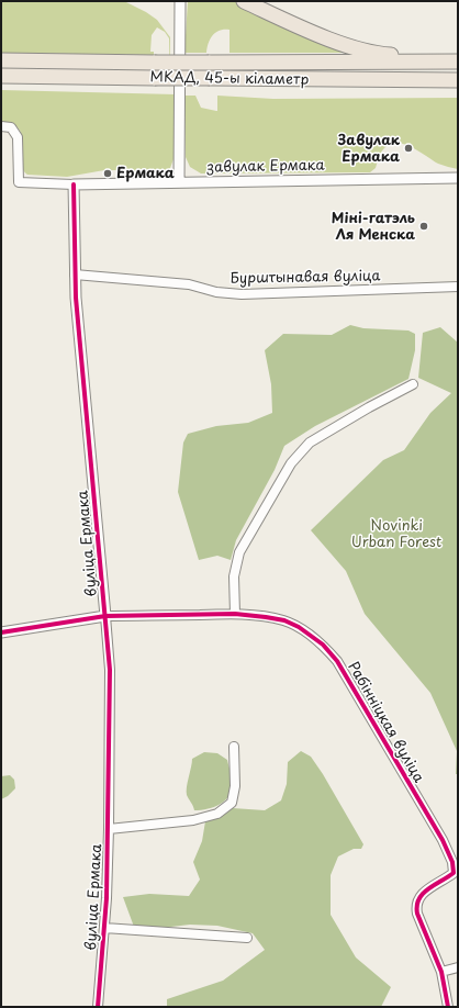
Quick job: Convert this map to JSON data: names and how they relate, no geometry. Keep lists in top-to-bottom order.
{
  "streets": {
    "highway": ["МКАД, 45-ы кіламетр"],
    "street": [
      "завулак Ермака",
      "Бурштынавая вуліца",
      "вуліца Ермака",
      "Рабінніцкая вуліца"
    ]
  },
  "crossings": [
    ["завулак Ермака", "вуліца Ермака"],
    ["Бурштынавая вуліца", "вуліца Ермака"],
    ["вуліца Ермака", "Рабінніцкая вуліца"]
  ],
  "parks": ["Novinki Urban Forest"],
  "places": ["Завулак Ермака", "Ермака", "Міні-гатэль Ля Менска"]
}
